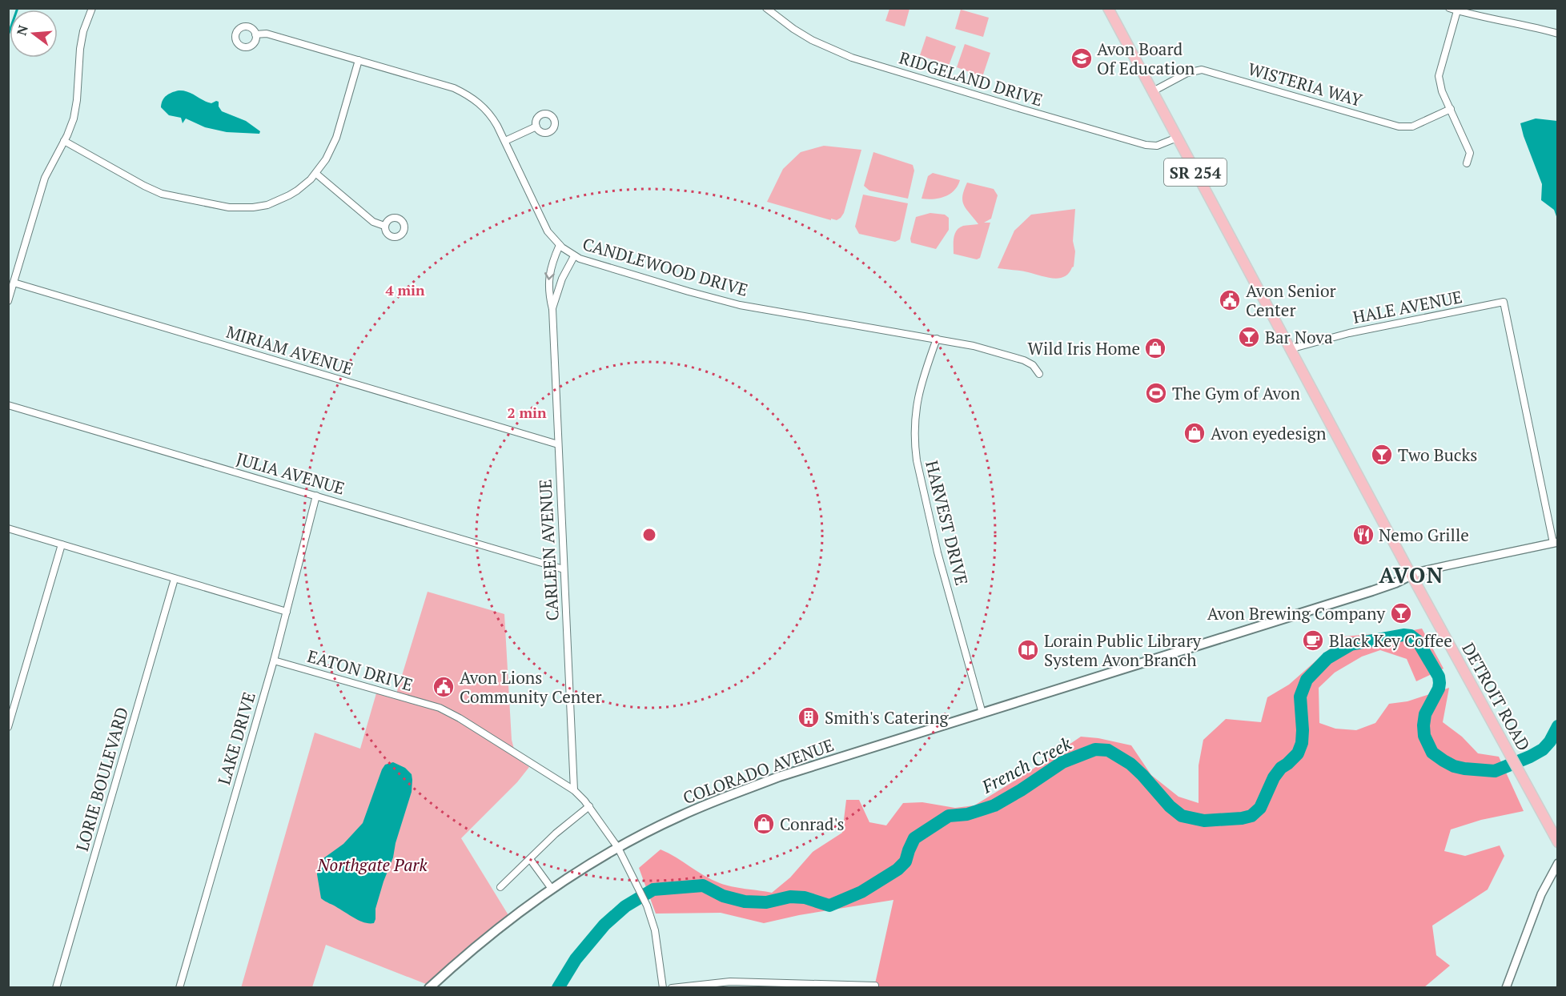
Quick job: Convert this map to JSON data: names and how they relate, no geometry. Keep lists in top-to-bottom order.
{
  "streets": {
    "main road": ["SR 254", "DETROIT ROAD", "COLORADO AVENUE"],
    "street": [
      "RIDGELAND DRIVE",
      "WISTERIA WAY",
      "CANDLEWOOD DRIVE",
      "HALE AVENUE",
      "MIRIAM AVENUE",
      "JULIA AVENUE",
      "HARVEST DRIVE",
      "CARLEEN AVENUE",
      "EATON DRIVE",
      "LAKE DRIVE",
      "LORIE BOULEVARD"
    ]
  },
  "crossings": [
    ["RIDGELAND DRIVE", "DETROIT ROAD"],
    ["WISTERIA WAY", "DETROIT ROAD"],
    ["CANDLEWOOD DRIVE", "HARVEST DRIVE"],
    ["CANDLEWOOD DRIVE", "CARLEEN AVENUE"],
    ["HALE AVENUE", "DETROIT ROAD"],
    ["MIRIAM AVENUE", "CARLEEN AVENUE"],
    ["JULIA AVENUE", "CARLEEN AVENUE"],
    ["JULIA AVENUE", "LAKE DRIVE"],
    ["HARVEST DRIVE", "COLORADO AVENUE"],
    ["CARLEEN AVENUE", "EATON DRIVE"],
    ["EATON DRIVE", "LAKE DRIVE"],
    ["EATON DRIVE", "COLORADO AVENUE"],
    ["DETROIT ROAD", "COLORADO AVENUE"]
  ],
  "districts": ["AVON"],
  "water": ["French Creek"],
  "parks": ["Northgate Park"],
  "places": {
    "school or university": ["Avon Board Of Education"],
    "public building": ["Avon Senior Center", "Avon Lions Community Center"],
    "bar": ["Bar Nova", "Two Bucks", "Avon Brewing Company"],
    "shop": ["Wild Iris Home", "Avon eyedesign", "Conrad's"],
    "sports": ["The Gym of Avon"],
    "restaurant": ["Nemo Grille"],
    "cafe": ["Black Key Coffee"],
    "library": ["Lorain Public Library System Avon Branch"],
    "building": ["Smith's Catering"]
  },
  "north": "left",
  "rings": ["4 min", "2 min"]
}
